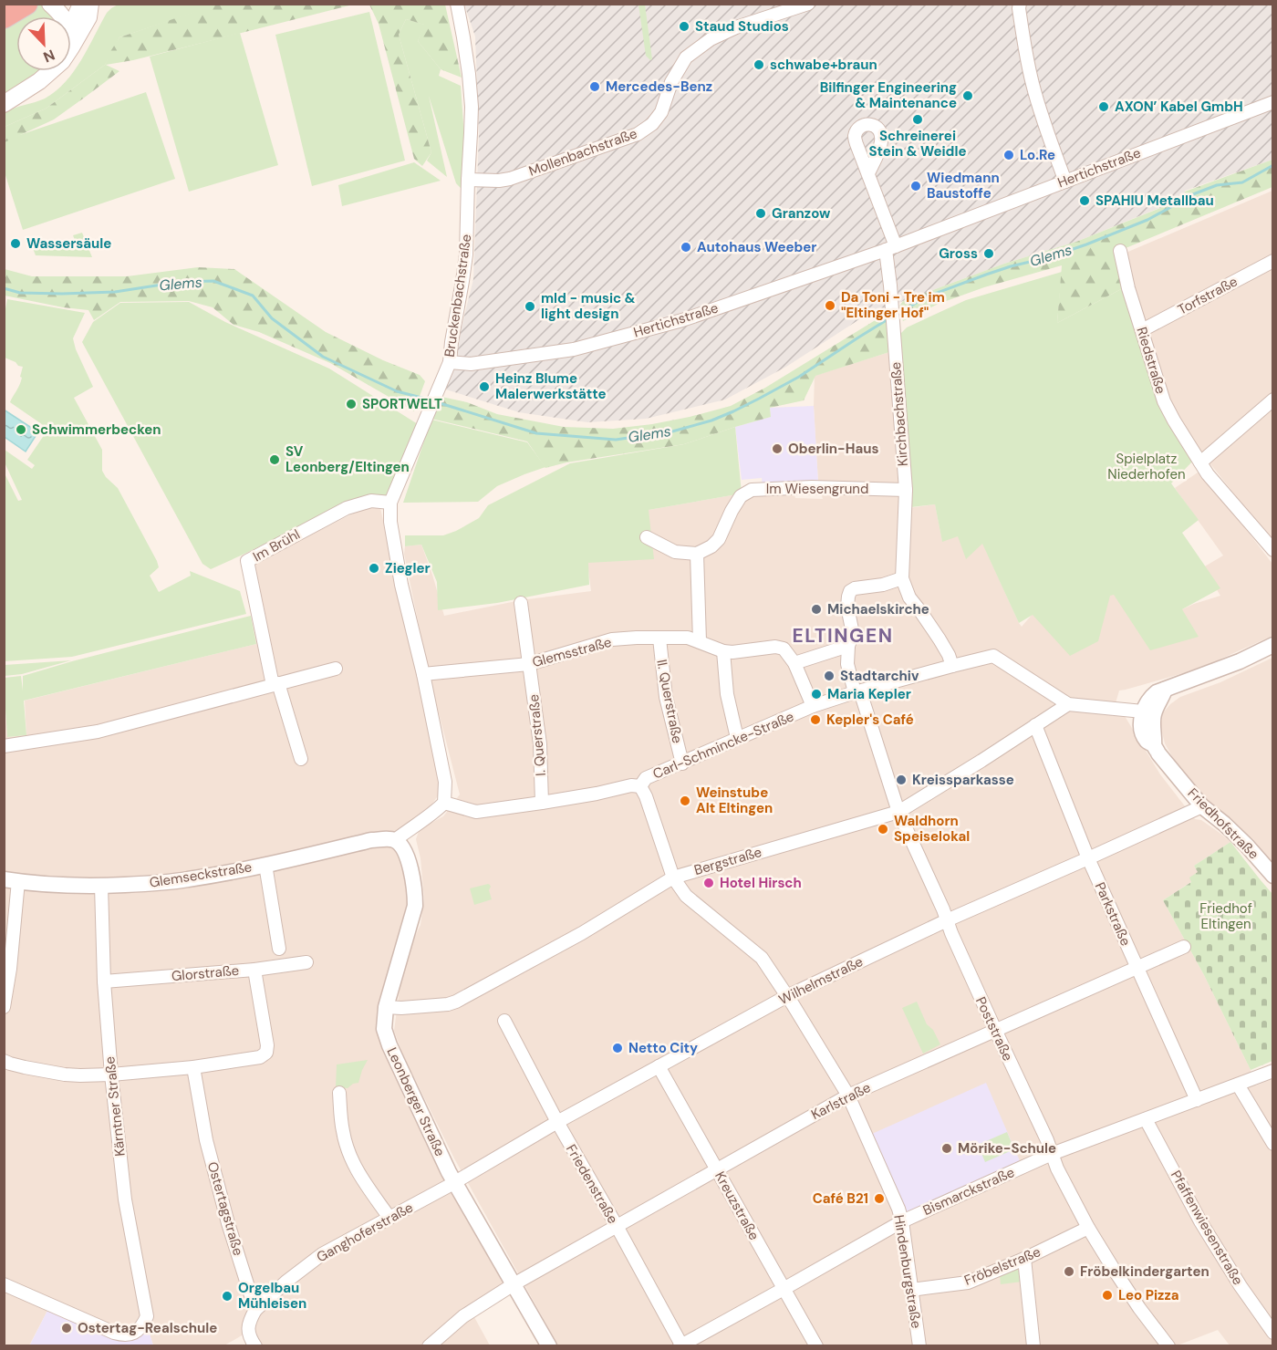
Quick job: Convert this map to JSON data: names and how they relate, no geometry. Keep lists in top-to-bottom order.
{
  "streets": {
    "street": [
      "Mollenbachstraße",
      "Hertichstraße",
      "Bruckenbachstraße",
      "Torfstraße",
      "Riedstraße",
      "Kirchbachstraße",
      "Im Wiesengrund",
      "Im Brühl",
      "Glemsstraße",
      "II. Querstraße",
      "I. Querstraße",
      "Carl-Schmincke-Straße",
      "Friedhofstraße",
      "Bergstraße",
      "Glemseckstraße",
      "Parkstraße",
      "Glorstraße",
      "Wilhelmstraße",
      "Poststraße",
      "Karlstraße",
      "Leonberger Straße",
      "Kärntner Straße",
      "Friedenstraße",
      "Bismarckstraße",
      "Kreuzstraße",
      "Ostertagstraße",
      "Pfaffenwiesenstraße",
      "Ganghoferstraße",
      "Fröbelstraße",
      "Hindenburgstraße"
    ]
  },
  "crossings": [
    ["Mollenbachstraße", "Bruckenbachstraße"],
    ["Hertichstraße", "Bruckenbachstraße"],
    ["Hertichstraße", "Kirchbachstraße"],
    ["Bruckenbachstraße", "Im Brühl"],
    ["Bruckenbachstraße", "Glemsstraße"],
    ["Bruckenbachstraße", "Carl-Schmincke-Straße"],
    ["Torfstraße", "Riedstraße"],
    ["Kirchbachstraße", "Im Wiesengrund"],
    ["Kirchbachstraße", "Carl-Schmincke-Straße"],
    ["Kirchbachstraße", "Poststraße"],
    ["Glemsstraße", "II. Querstraße"],
    ["Glemsstraße", "I. Querstraße"],
    ["Glemsstraße", "Carl-Schmincke-Straße"],
    ["II. Querstraße", "Carl-Schmincke-Straße"],
    ["I. Querstraße", "Carl-Schmincke-Straße"],
    ["Carl-Schmincke-Straße", "Bergstraße"],
    ["Carl-Schmincke-Straße", "Poststraße"],
    ["Carl-Schmincke-Straße", "Hindenburgstraße"],
    ["Friedhofstraße", "Wilhelmstraße"],
    ["Bergstraße", "Parkstraße"],
    ["Bergstraße", "Poststraße"],
    ["Bergstraße", "Leonberger Straße"],
    ["Bergstraße", "Hindenburgstraße"],
    ["Glemseckstraße", "Leonberger Straße"],
    ["Glemseckstraße", "Kärntner Straße"],
    ["Parkstraße", "Wilhelmstraße"],
    ["Parkstraße", "Karlstraße"],
    ["Parkstraße", "Bismarckstraße"],
    ["Glorstraße", "Kärntner Straße"],
    ["Wilhelmstraße", "Poststraße"],
    ["Wilhelmstraße", "Leonberger Straße"],
    ["Wilhelmstraße", "Friedenstraße"],
    ["Wilhelmstraße", "Kreuzstraße"],
    ["Wilhelmstraße", "Ganghoferstraße"],
    ["Wilhelmstraße", "Hindenburgstraße"],
    ["Poststraße", "Karlstraße"],
    ["Poststraße", "Bismarckstraße"],
    ["Poststraße", "Fröbelstraße"],
    ["Karlstraße", "Leonberger Straße"],
    ["Karlstraße", "Friedenstraße"],
    ["Karlstraße", "Kreuzstraße"],
    ["Karlstraße", "Hindenburgstraße"],
    ["Leonberger Straße", "Ganghoferstraße"],
    ["Friedenstraße", "Bismarckstraße"],
    ["Bismarckstraße", "Kreuzstraße"],
    ["Bismarckstraße", "Pfaffenwiesenstraße"],
    ["Bismarckstraße", "Hindenburgstraße"],
    ["Ostertagstraße", "Ganghoferstraße"],
    ["Fröbelstraße", "Hindenburgstraße"]
  ],
  "districts": ["ELTINGEN"],
  "water": ["Glems"],
  "parks": ["Spielplatz Niederhofen", "Friedhof Eltingen"],
  "places": [
    "Staud Studios",
    "schwabe+braun",
    "Mercedes-Benz",
    "Bilfinger Engineering & Maintenance",
    "AXON’ Kabel GmbH",
    "Schreinerei Stein & Weidle",
    "Lo.Re",
    "Wiedmann Baustoffe",
    "SPAHIU Metallbau",
    "Granzow",
    "Wassersäule",
    "Autohaus Weeber",
    "Gross",
    "Da Toni - Tre im \"Eltinger Hof\"",
    "mld - music & light design",
    "Heinz Blume Malerwerkstätte",
    "SPORTWELT",
    "Schwimmerbecken",
    "Oberlin-Haus",
    "SV Leonberg/Eltingen",
    "Ziegler",
    "Michaelskirche",
    "Stadtarchiv",
    "Maria Kepler",
    "Kepler's Café",
    "Kreissparkasse",
    "Weinstube Alt Eltingen",
    "Waldhorn Speiselokal",
    "Hotel Hirsch",
    "Netto City",
    "Mörike-Schule",
    "Café B21",
    "Fröbelkindergarten",
    "Leo Pizza",
    "Orgelbau Mühleisen",
    "Ostertag-Realschule"
  ],
  "north": "bottom right"
}
